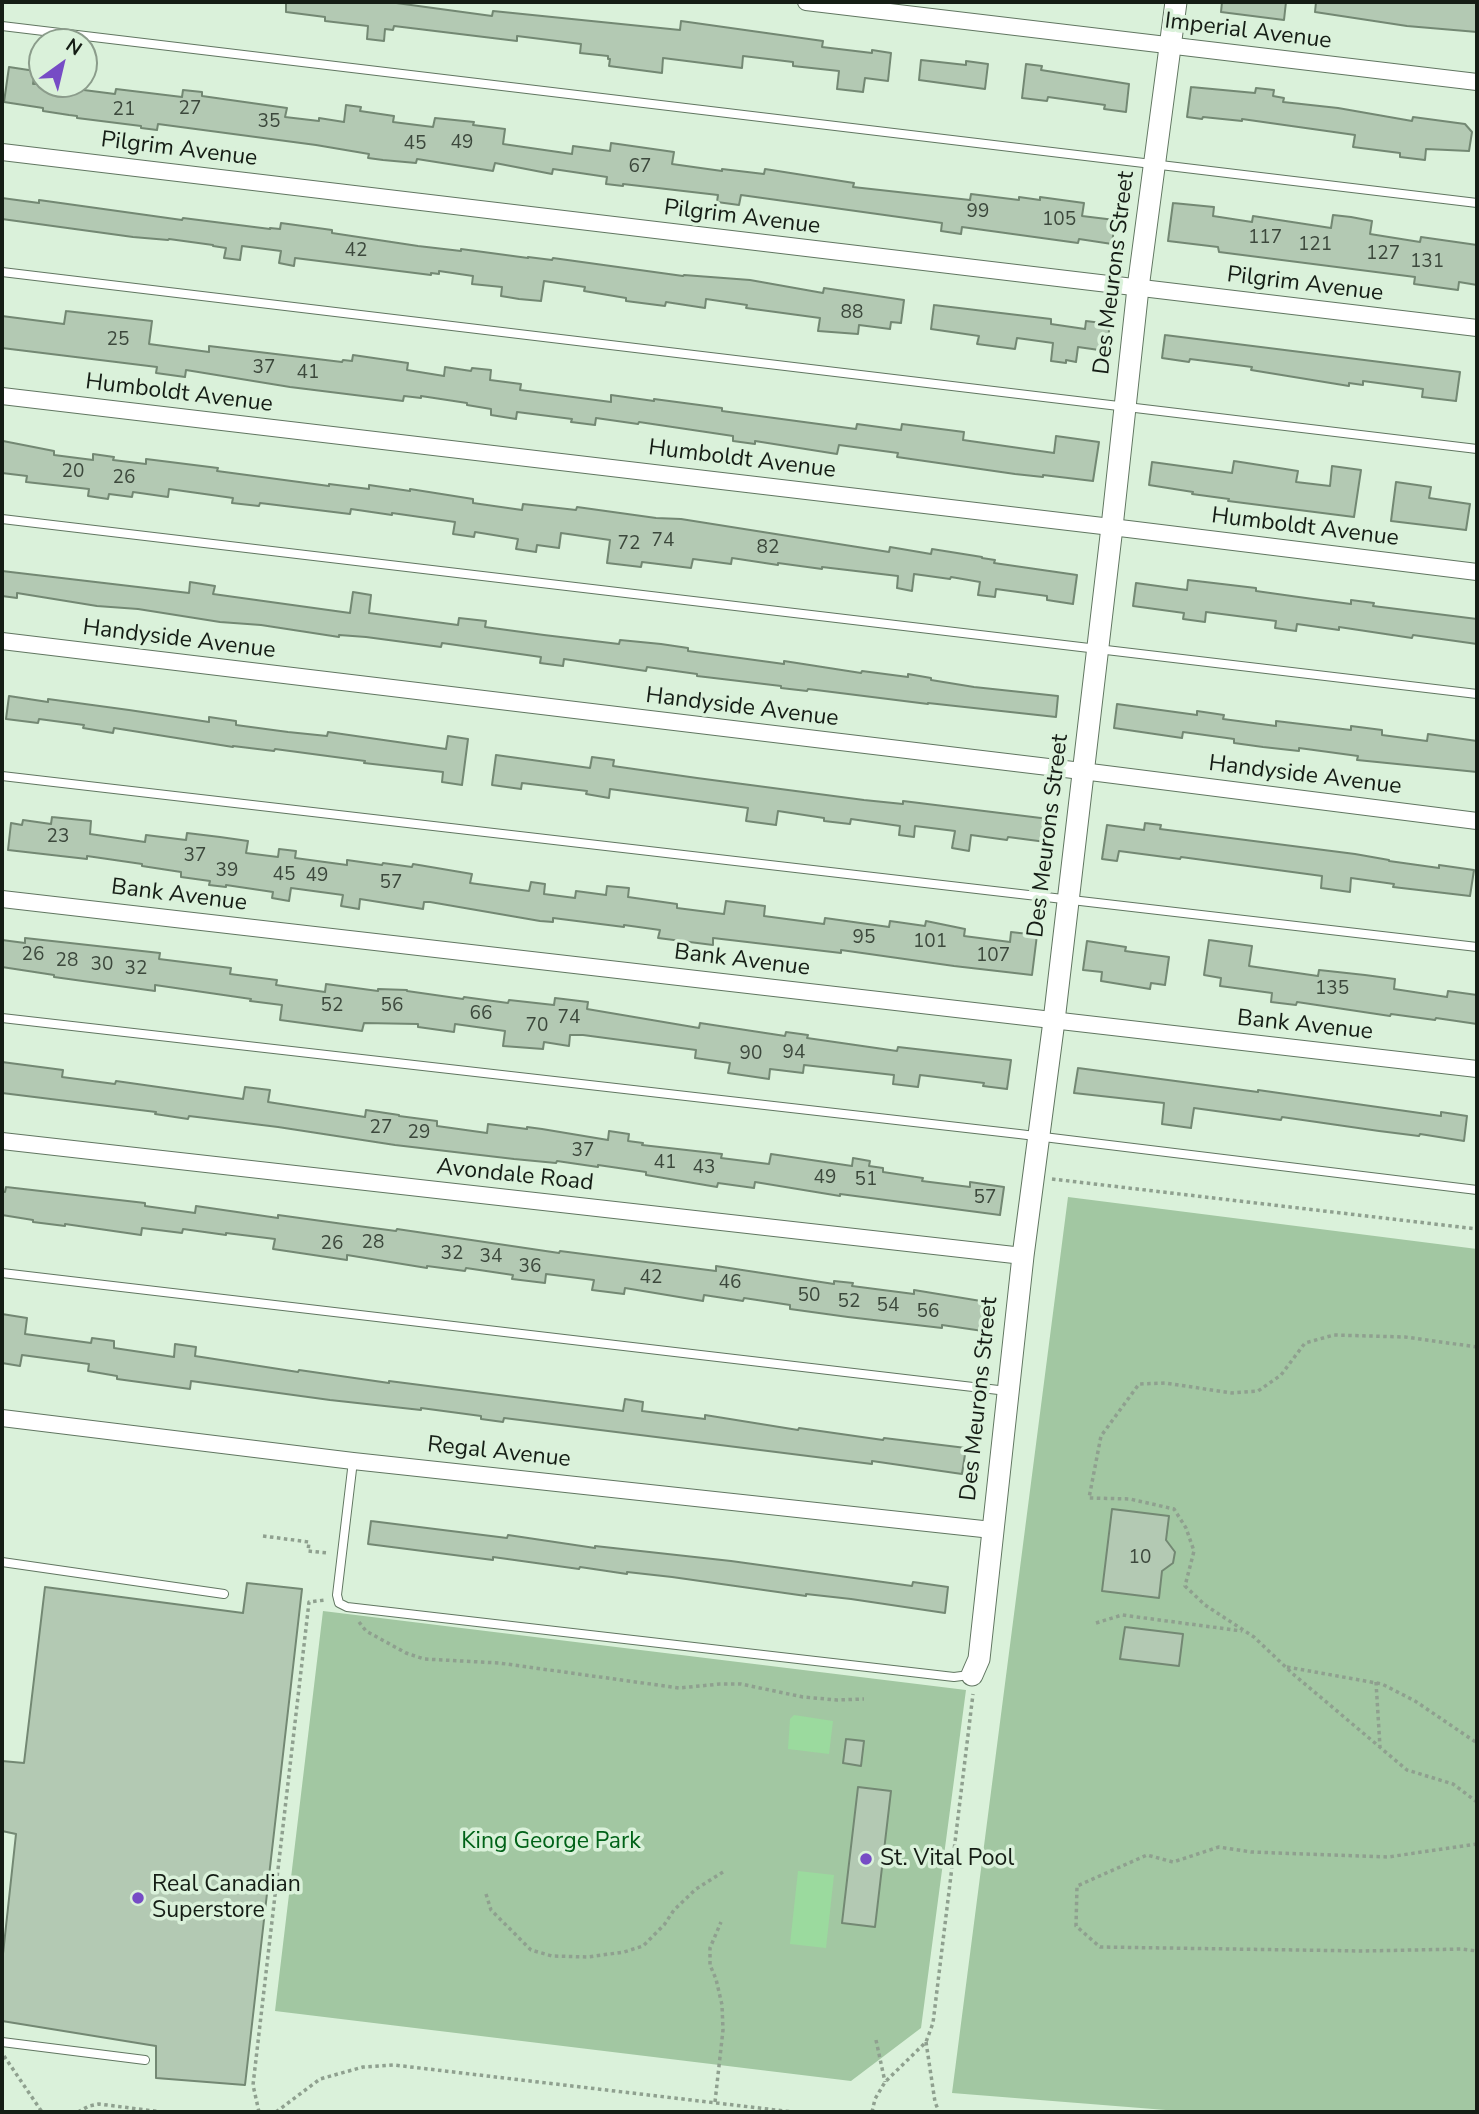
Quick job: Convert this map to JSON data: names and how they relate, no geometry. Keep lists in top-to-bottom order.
{
  "streets": {
    "street": [
      "Imperial Avenue",
      "Pilgrim Avenue",
      "Des Meurons Street",
      "Humboldt Avenue",
      "Handyside Avenue",
      "Bank Avenue",
      "Avondale Road",
      "Regal Avenue"
    ]
  },
  "crossings": [
    ["Imperial Avenue", "Des Meurons Street"],
    ["Pilgrim Avenue", "Des Meurons Street"],
    ["Des Meurons Street", "Humboldt Avenue"],
    ["Des Meurons Street", "Handyside Avenue"],
    ["Des Meurons Street", "Bank Avenue"],
    ["Des Meurons Street", "Avondale Road"],
    ["Des Meurons Street", "Regal Avenue"]
  ],
  "parks": ["King George Park"],
  "places": ["St. Vital Pool", "Real Canadian Superstore"],
  "house_numbers": [
    "27",
    "21",
    "35",
    "49",
    "45",
    "67",
    "99",
    "105",
    "117",
    "121",
    "42",
    "127",
    "131",
    "88",
    "25",
    "37",
    "41",
    "20",
    "26",
    "74",
    "72",
    "82",
    "23",
    "37",
    "39",
    "45",
    "49",
    "57",
    "95",
    "101",
    "26",
    "107",
    "28",
    "30",
    "32",
    "135",
    "52",
    "56",
    "66",
    "74",
    "70",
    "94",
    "90",
    "27",
    "29",
    "37",
    "41",
    "43",
    "49",
    "51",
    "57",
    "28",
    "26",
    "32",
    "34",
    "36",
    "42",
    "46",
    "50",
    "52",
    "54",
    "56",
    "10"
  ],
  "north": "top right"
}
